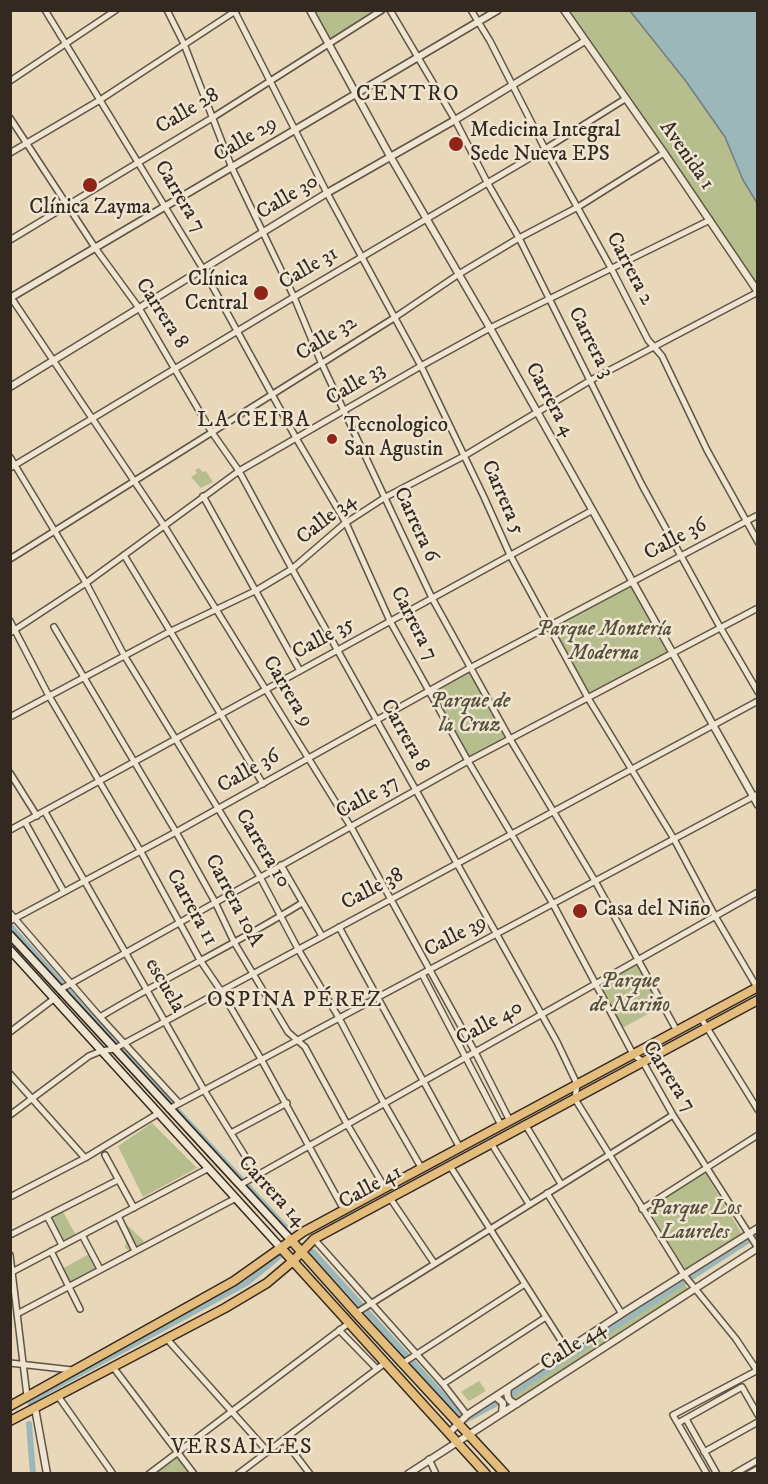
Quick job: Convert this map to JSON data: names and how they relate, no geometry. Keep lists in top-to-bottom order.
{
  "streets": {
    "main road": ["Calle 41", "Carrera 14"],
    "street": [
      "Calle 28",
      "Calle 29",
      "Avenida 1",
      "Carrera 7",
      "Calle 30",
      "Calle 31",
      "Carrera 2",
      "Carrera 8",
      "Calle 32",
      "Carrera 3",
      "Calle 33",
      "Carrera 4",
      "Carrera 5",
      "Calle 34",
      "Carrera 6",
      "Calle 36",
      "Calle 35",
      "Carrera 9",
      "Calle 37",
      "Carrera 10",
      "Calle 38",
      "Carrera 10A",
      "Carrera 11",
      "Calle 39",
      "escuela",
      "Calle 40",
      "Calle 44"
    ]
  },
  "crossings": [
    ["Calle 28", "Carrera 7"],
    ["Calle 28", "Carrera 8"],
    ["Calle 28", "Carrera 4"],
    ["Calle 28", "Carrera 5"],
    ["Calle 28", "Carrera 6"],
    ["Calle 29", "Carrera 7"],
    ["Calle 29", "Carrera 2"],
    ["Calle 29", "Carrera 8"],
    ["Calle 29", "Carrera 3"],
    ["Calle 29", "Carrera 4"],
    ["Calle 29", "Carrera 5"],
    ["Calle 29", "Carrera 6"],
    ["Calle 29", "Carrera 9"],
    ["Avenida 1", "Calle 30"],
    ["Avenida 1", "Calle 31"],
    ["Avenida 1", "Calle 32"],
    ["Avenida 1", "Calle 33"],
    ["Avenida 1", "Calle 34"],
    ["Carrera 7", "Calle 30"],
    ["Carrera 7", "Calle 31"],
    ["Carrera 7", "Calle 32"],
    ["Carrera 7", "Calle 33"],
    ["Carrera 7", "Calle 34"],
    ["Carrera 7", "Calle 36"],
    ["Carrera 7", "Calle 35"],
    ["Carrera 7", "Calle 37"],
    ["Carrera 7", "Calle 38"],
    ["Carrera 7", "Calle 39"],
    ["Carrera 7", "Calle 40"],
    ["Carrera 7", "Calle 41"],
    ["Carrera 7", "Calle 44"],
    ["Calle 30", "Carrera 2"],
    ["Calle 30", "Carrera 8"],
    ["Calle 30", "Carrera 3"],
    ["Calle 30", "Carrera 4"],
    ["Calle 30", "Carrera 5"],
    ["Calle 30", "Carrera 6"],
    ["Calle 30", "Carrera 9"],
    ["Calle 31", "Carrera 2"],
    ["Calle 31", "Carrera 8"],
    ["Calle 31", "Carrera 3"],
    ["Calle 31", "Carrera 4"],
    ["Calle 31", "Carrera 5"],
    ["Calle 31", "Carrera 6"],
    ["Calle 31", "Carrera 9"],
    ["Calle 31", "Carrera 10"],
    ["Carrera 2", "Calle 32"],
    ["Carrera 2", "Calle 33"],
    ["Carrera 2", "Calle 34"],
    ["Carrera 2", "Calle 36"],
    ["Carrera 8", "Calle 32"],
    ["Carrera 8", "Calle 33"],
    ["Carrera 8", "Calle 34"],
    ["Carrera 8", "Calle 36"],
    ["Carrera 8", "Calle 35"],
    ["Carrera 8", "Calle 37"],
    ["Carrera 8", "Calle 38"],
    ["Carrera 8", "Calle 39"],
    ["Carrera 8", "Calle 40"],
    ["Carrera 8", "Calle 41"],
    ["Calle 32", "Carrera 3"],
    ["Calle 32", "Carrera 4"],
    ["Calle 32", "Carrera 5"],
    ["Calle 32", "Carrera 6"],
    ["Calle 32", "Carrera 9"],
    ["Calle 32", "Carrera 10"],
    ["Carrera 3", "Calle 33"],
    ["Carrera 3", "Calle 34"],
    ["Carrera 3", "Calle 36"],
    ["Carrera 3", "Calle 37"],
    ["Calle 33", "Carrera 4"],
    ["Calle 33", "Carrera 5"],
    ["Calle 33", "Carrera 6"],
    ["Calle 33", "Carrera 9"],
    ["Calle 33", "Carrera 10"],
    ["Calle 33", "Carrera 11"],
    ["Carrera 4", "Calle 34"],
    ["Carrera 4", "Calle 36"],
    ["Carrera 4", "Calle 35"],
    ["Carrera 4", "Calle 37"],
    ["Carrera 4", "Calle 38"],
    ["Carrera 4", "Calle 39"],
    ["Carrera 5", "Calle 34"],
    ["Carrera 5", "Calle 36"],
    ["Carrera 5", "Calle 35"],
    ["Carrera 5", "Calle 37"],
    ["Carrera 5", "Calle 38"],
    ["Carrera 5", "Calle 39"],
    ["Carrera 5", "Calle 40"],
    ["Carrera 5", "Calle 41"],
    ["Calle 34", "Carrera 6"],
    ["Calle 34", "Carrera 9"],
    ["Calle 34", "Carrera 10"],
    ["Calle 34", "Carrera 10A"],
    ["Calle 34", "Carrera 11"],
    ["Carrera 6", "Calle 36"],
    ["Carrera 6", "Calle 35"],
    ["Carrera 6", "Calle 37"],
    ["Carrera 6", "Calle 38"],
    ["Carrera 6", "Calle 39"],
    ["Carrera 6", "Calle 40"],
    ["Carrera 6", "Calle 41"],
    ["Calle 36", "Carrera 9"],
    ["Calle 36", "Carrera 10"],
    ["Calle 36", "Carrera 10A"],
    ["Calle 36", "Carrera 11"],
    ["Calle 36", "escuela"],
    ["Calle 35", "Carrera 9"],
    ["Calle 35", "Carrera 10"],
    ["Calle 35", "Carrera 10A"],
    ["Calle 35", "Carrera 11"],
    ["Calle 35", "escuela"],
    ["Carrera 9", "Calle 37"],
    ["Carrera 9", "Calle 38"],
    ["Carrera 9", "Calle 39"],
    ["Carrera 9", "Calle 40"],
    ["Carrera 9", "Calle 41"],
    ["Calle 37", "Carrera 10"],
    ["Calle 37", "Carrera 10A"],
    ["Calle 37", "Carrera 11"],
    ["Calle 37", "escuela"],
    ["Calle 37", "Carrera 14"],
    ["Carrera 10", "Calle 38"],
    ["Carrera 10", "Calle 39"],
    ["Carrera 10", "Calle 40"],
    ["Carrera 10", "Calle 41"],
    ["Calle 38", "Carrera 10A"],
    ["Calle 38", "Carrera 11"],
    ["Calle 38", "escuela"],
    ["Calle 38", "Carrera 14"],
    ["Carrera 10A", "Calle 39"],
    ["Carrera 10A", "Calle 40"],
    ["Carrera 10A", "Calle 41"],
    ["Carrera 11", "Calle 39"],
    ["Carrera 11", "Calle 40"],
    ["Carrera 11", "Calle 41"],
    ["Calle 39", "escuela"],
    ["Calle 39", "Carrera 14"],
    ["escuela", "Calle 40"],
    ["Calle 40", "Carrera 14"],
    ["Calle 41", "Carrera 14"],
    ["Carrera 14", "Calle 44"]
  ],
  "districts": [
    "CENTRO",
    "LA CEIBA",
    "OSPINA PÉREZ",
    "VERSALLES"
  ],
  "parks": [
    "Parque Montería Moderna",
    "Parque de la Cruz",
    "Parque de Nariño",
    "Parque Los Laureles"
  ],
  "places": [
    "Medicina Integral Sede Nueva EPS",
    "Clínica Zayma",
    "Clínica Central",
    "Tecnologico San Agustin",
    "Casa del Niño"
  ]
}
